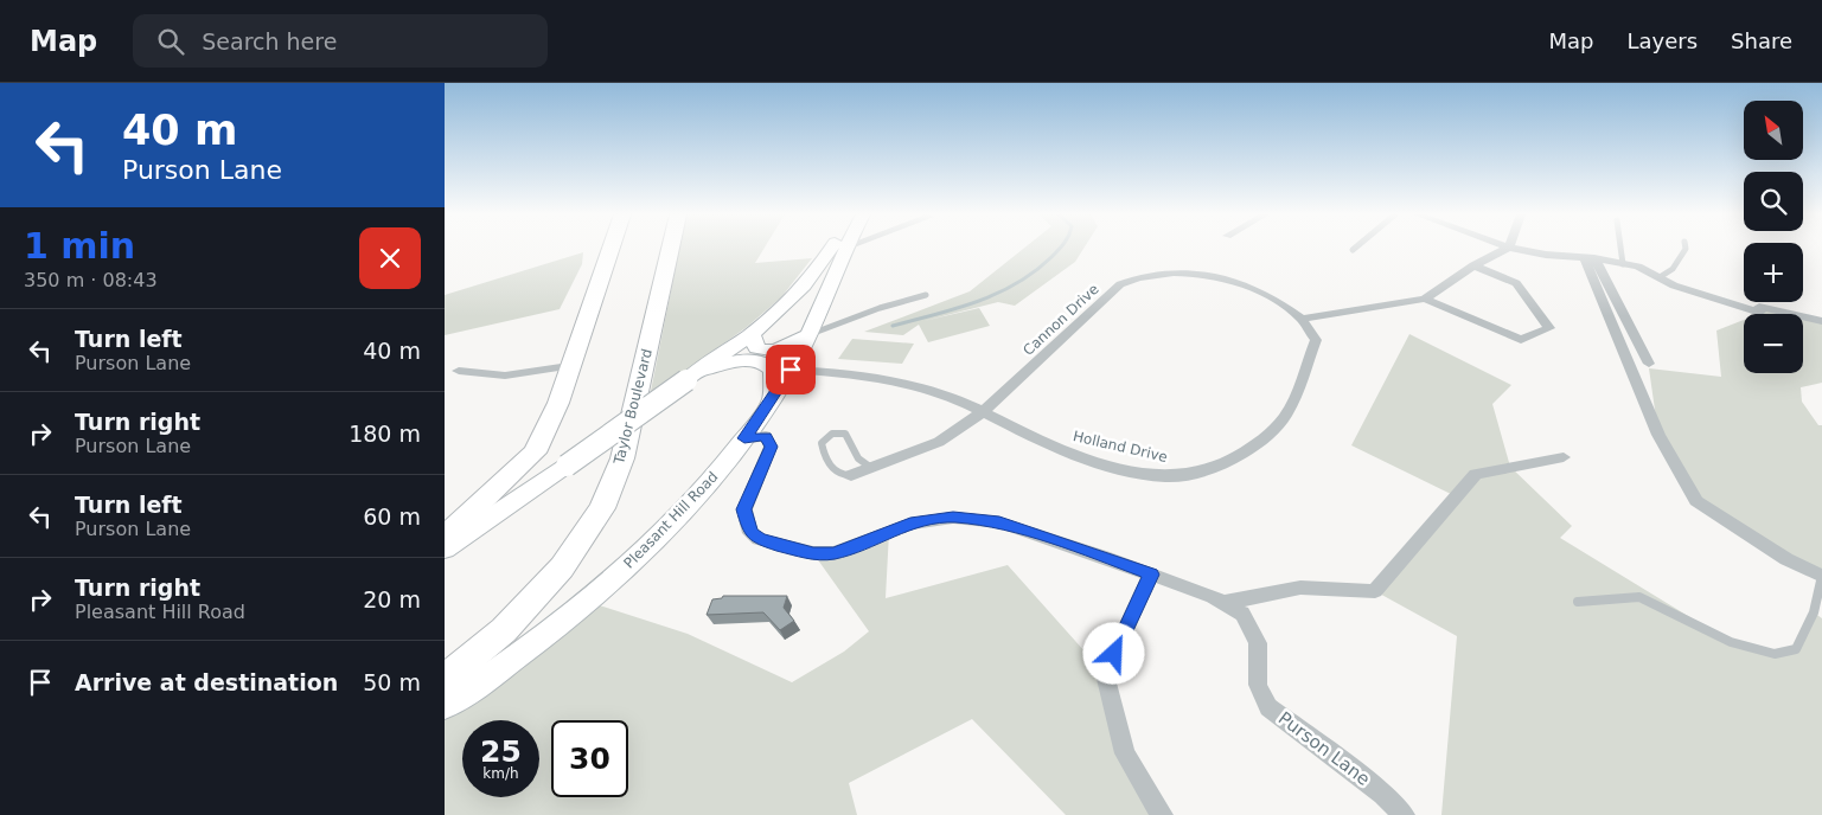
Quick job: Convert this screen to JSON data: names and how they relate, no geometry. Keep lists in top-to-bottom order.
{
  "streets": {
    "main road": ["Taylor Boulevard", "Pleasant Hill Road"],
    "street": ["Cannon Drive", "Holland Drive", "Purson Lane"]
  },
  "crossings": [
    ["Cannon Drive", "Holland Drive"],
    ["Holland Drive", "Pleasant Hill Road"],
    ["Pleasant Hill Road", "Purson Lane"]
  ],
  "north": "top left",
  "page": {
    "header": "Map",
    "search": "Search here",
    "nav": ["Map", "Layers", "Share"],
    "turn": ["40 m", "Purson Lane"],
    "map_buttons": ["+", "−"],
    "heading": ["1 min", "350 m · 08:43"],
    "list": [
      {
        "name": "Turn left",
        "note": "Purson Lane",
        "value": "40 m"
      },
      {
        "name": "Turn right",
        "note": "Purson Lane",
        "value": "180 m"
      },
      {
        "name": "Turn left",
        "note": "Purson Lane",
        "value": "60 m"
      },
      {
        "name": "Turn right",
        "note": "Pleasant Hill Road",
        "value": "20 m"
      },
      {
        "name": "Arrive at destination",
        "value": "50 m"
      }
    ],
    "speed": "25 km/h",
    "limit": "30"
  }
}
